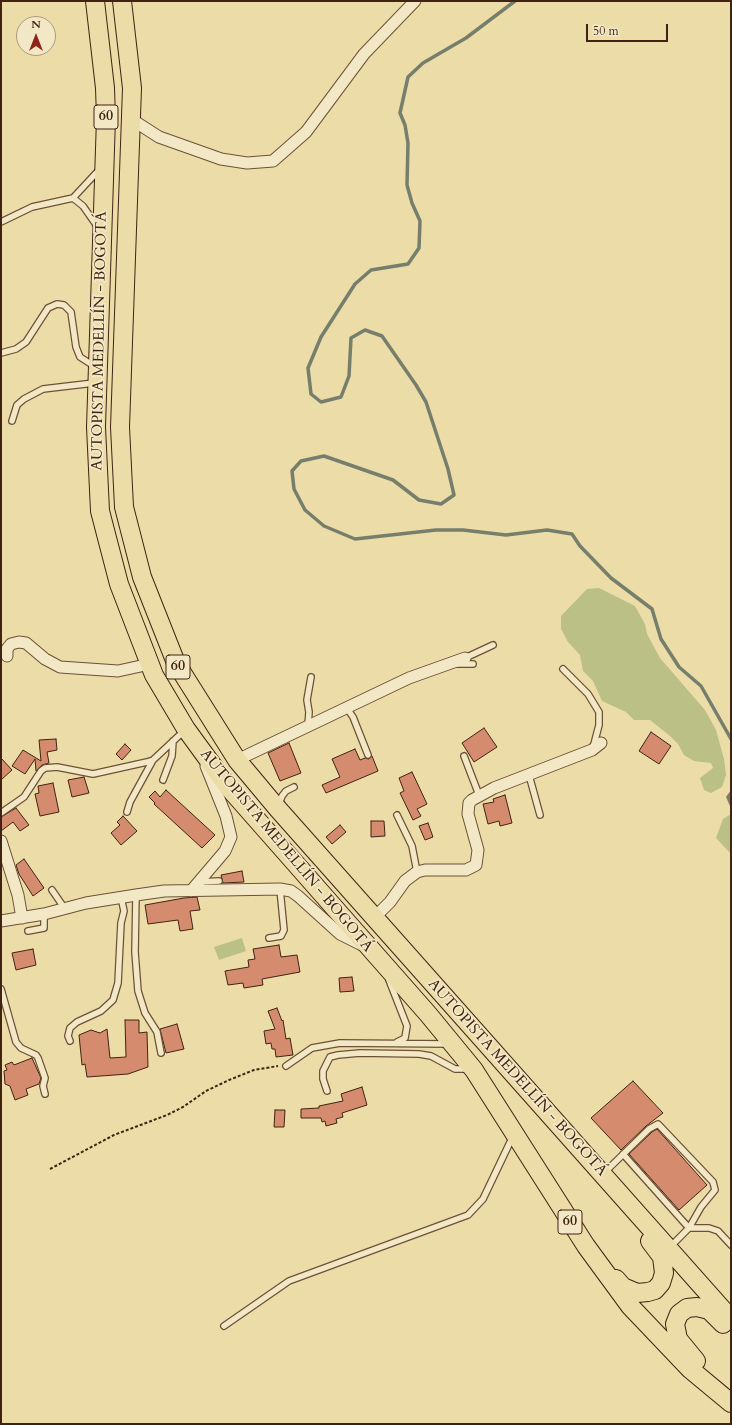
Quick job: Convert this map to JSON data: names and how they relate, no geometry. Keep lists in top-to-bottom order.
{
  "streets": {
    "highway": ["60", "AUTOPISTA MEDELLÍN - BOGOTÁ"]
  },
  "scale_bar": "50 m",
  "north": "top"
}
